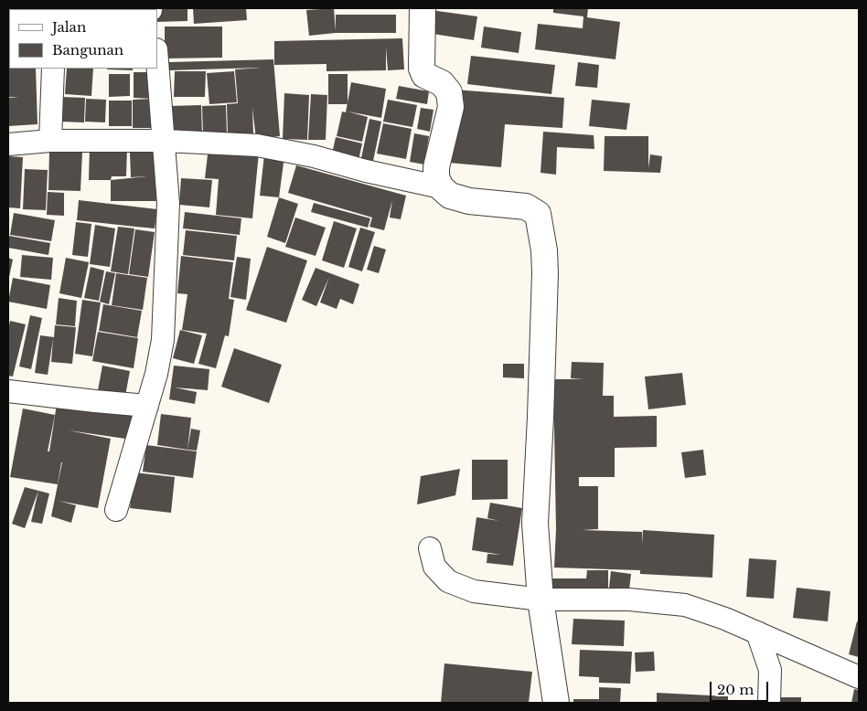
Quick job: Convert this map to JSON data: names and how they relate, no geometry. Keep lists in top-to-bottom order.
{
  "legend": ["Jalan", "Bangunan"],
  "scale_bar": "20 m"
}
